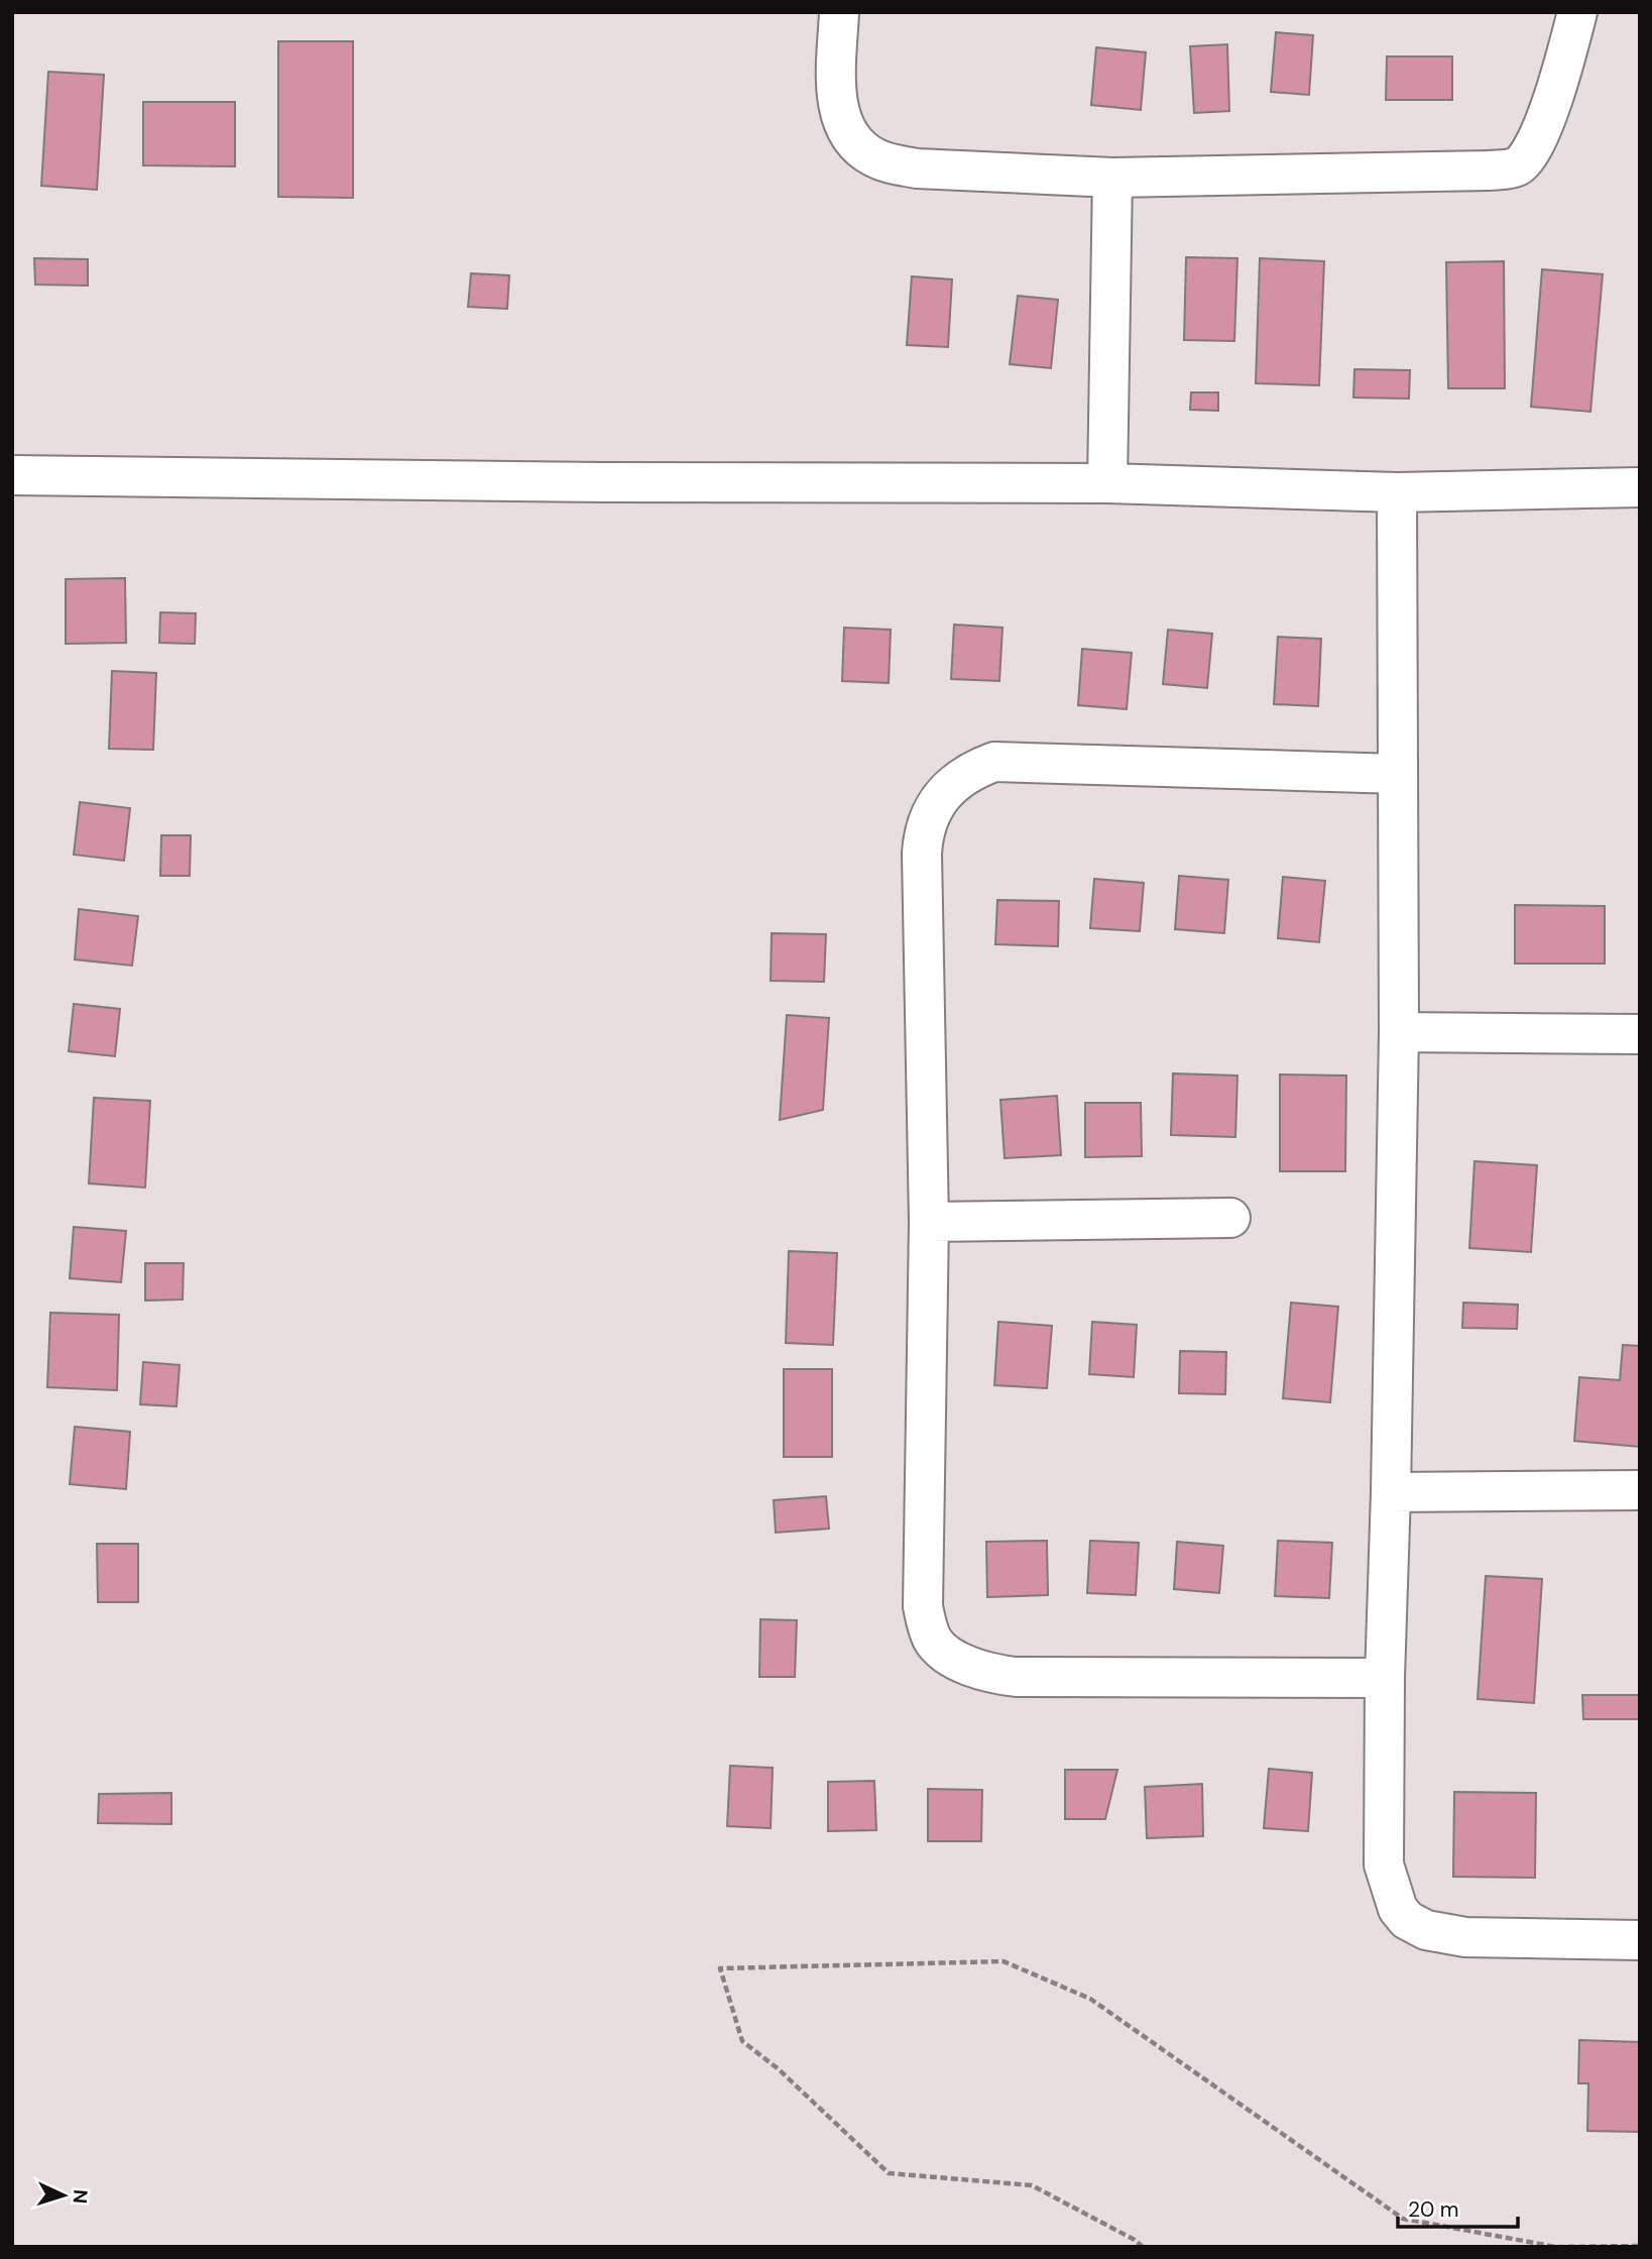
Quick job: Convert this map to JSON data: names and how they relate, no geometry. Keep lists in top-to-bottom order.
{
  "scale_bar": "20 m",
  "north": "right"
}
